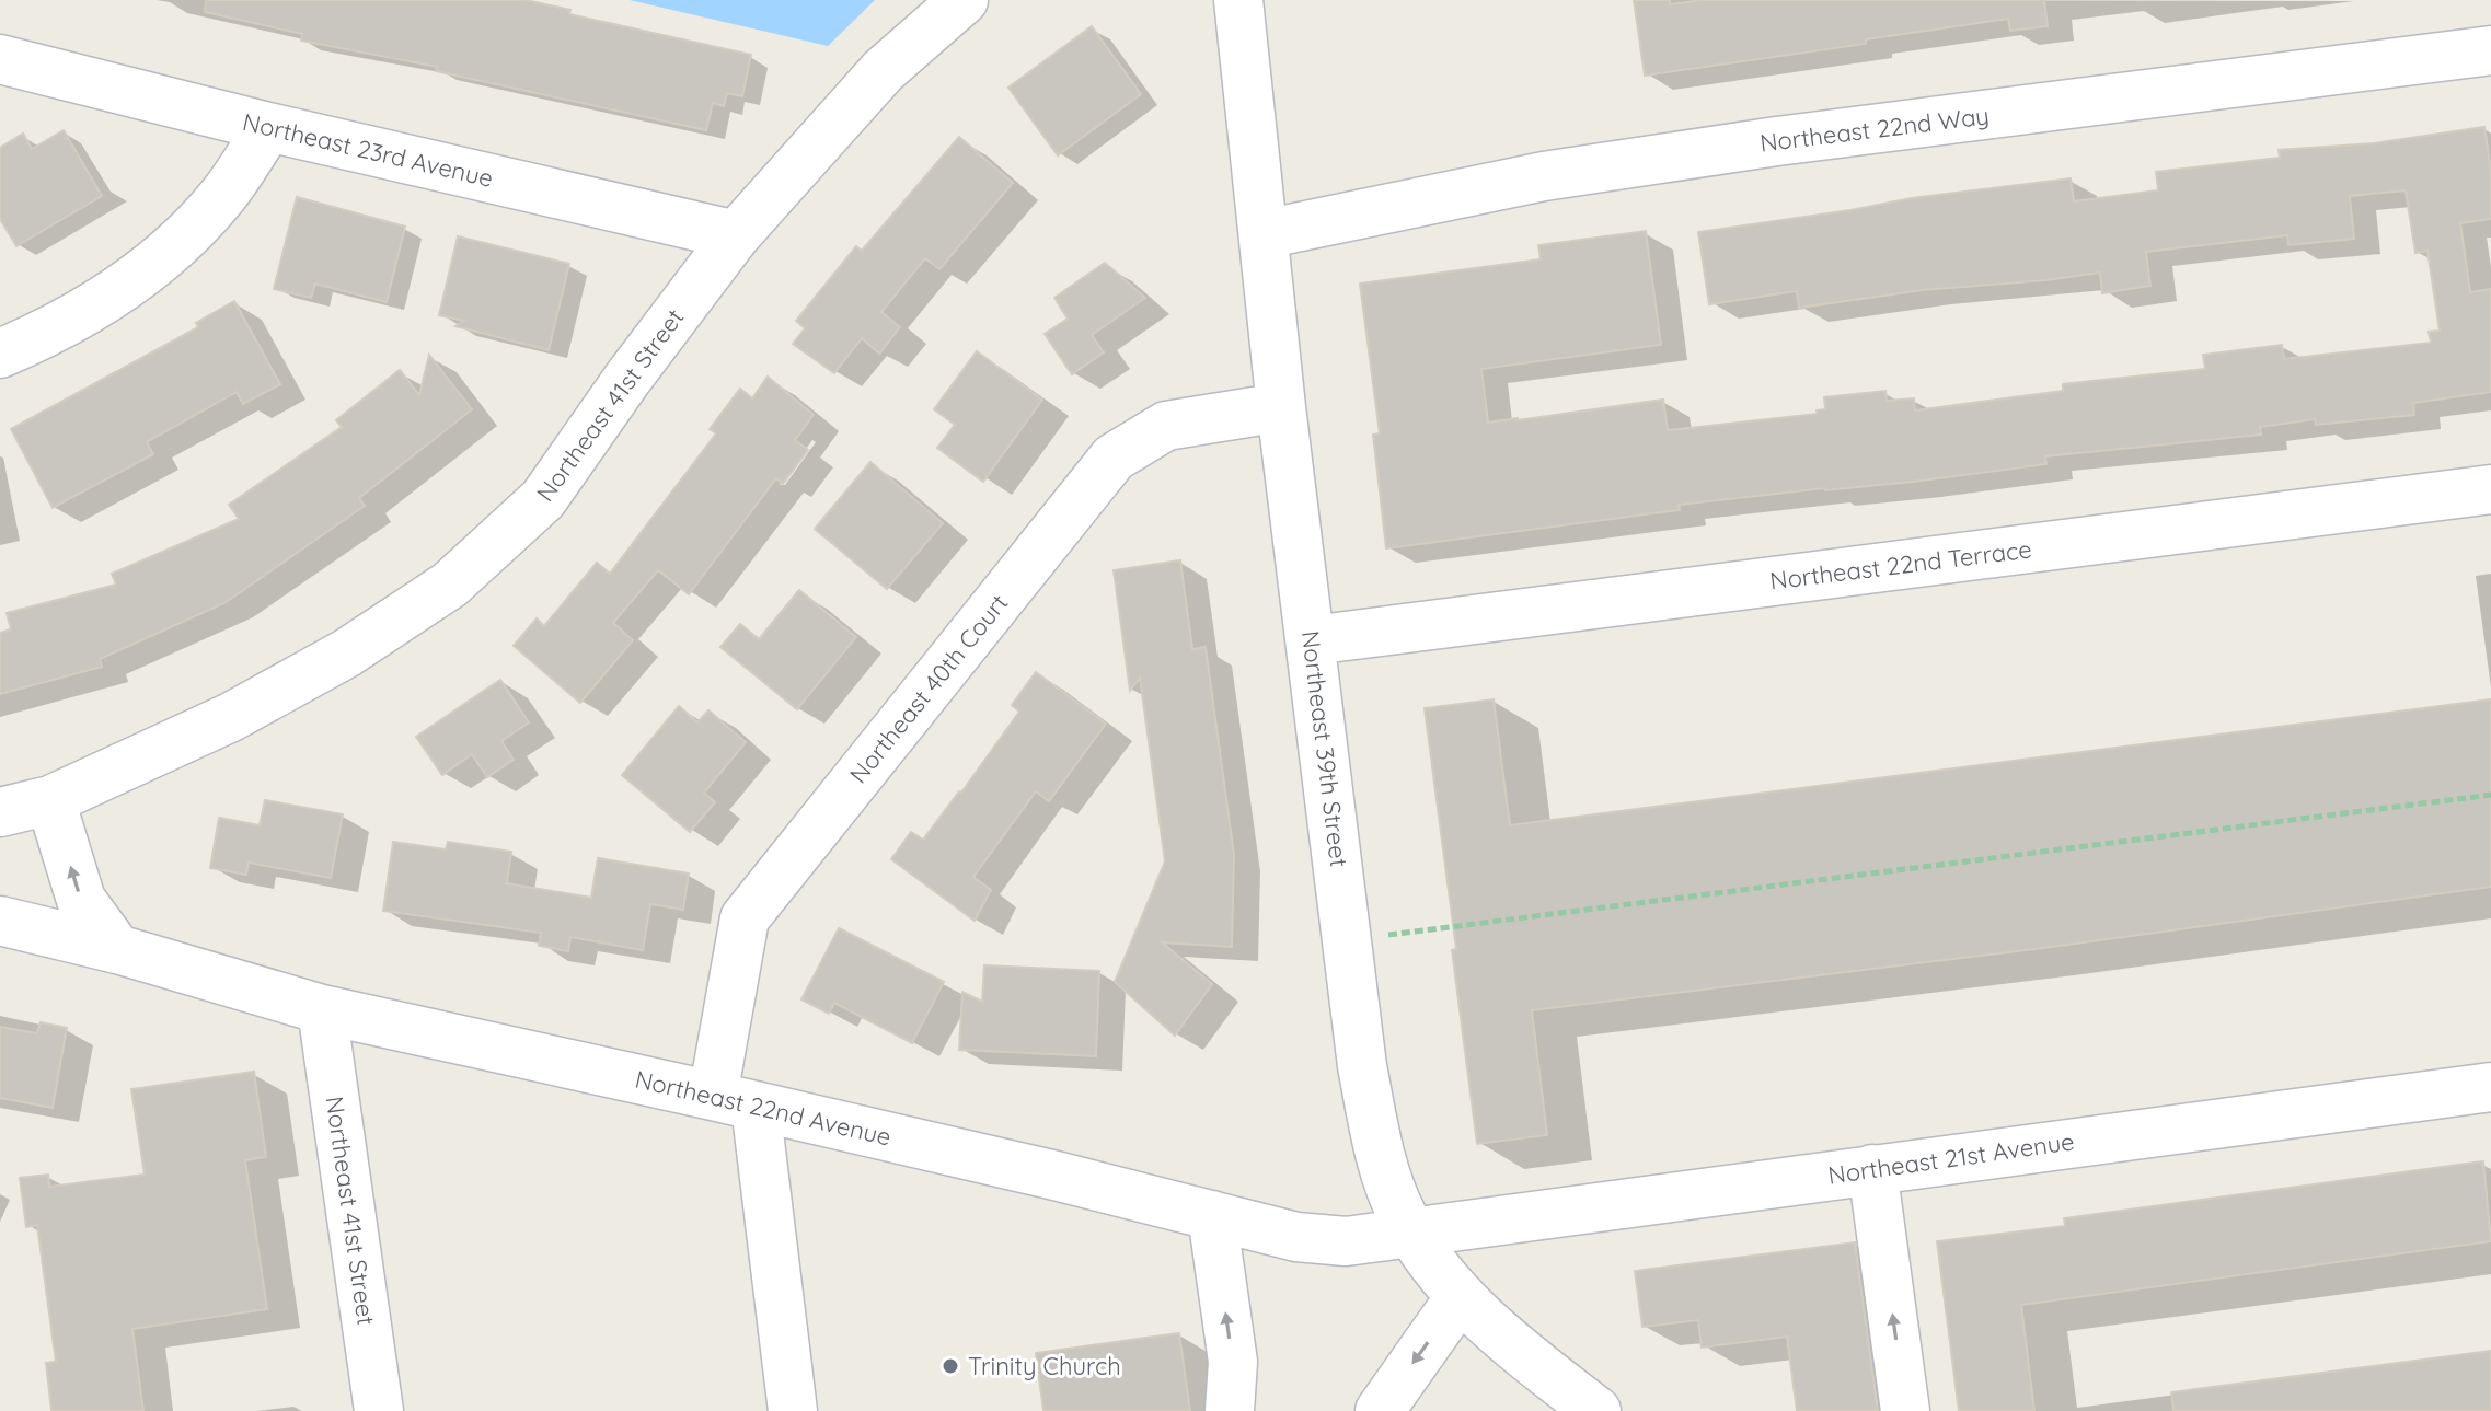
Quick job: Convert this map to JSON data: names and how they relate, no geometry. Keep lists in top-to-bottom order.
{
  "streets": {
    "street": [
      "Northeast 22nd Way",
      "Northeast 23rd Avenue",
      "Northeast 41st Street",
      "Northeast 22nd Terrace",
      "Northeast 40th Court",
      "Northeast 39th Street",
      "Northeast 22nd Avenue",
      "Northeast 21st Avenue"
    ]
  },
  "crossings": [
    ["Northeast 22nd Way", "Northeast 39th Street"],
    ["Northeast 23rd Avenue", "Northeast 41st Street"],
    ["Northeast 41st Street", "Northeast 22nd Avenue"],
    ["Northeast 22nd Terrace", "Northeast 39th Street"],
    ["Northeast 40th Court", "Northeast 39th Street"],
    ["Northeast 40th Court", "Northeast 22nd Avenue"],
    ["Northeast 39th Street", "Northeast 22nd Avenue"],
    ["Northeast 39th Street", "Northeast 21st Avenue"],
    ["Northeast 22nd Avenue", "Northeast 21st Avenue"]
  ],
  "places": ["Trinity Church"]
}
